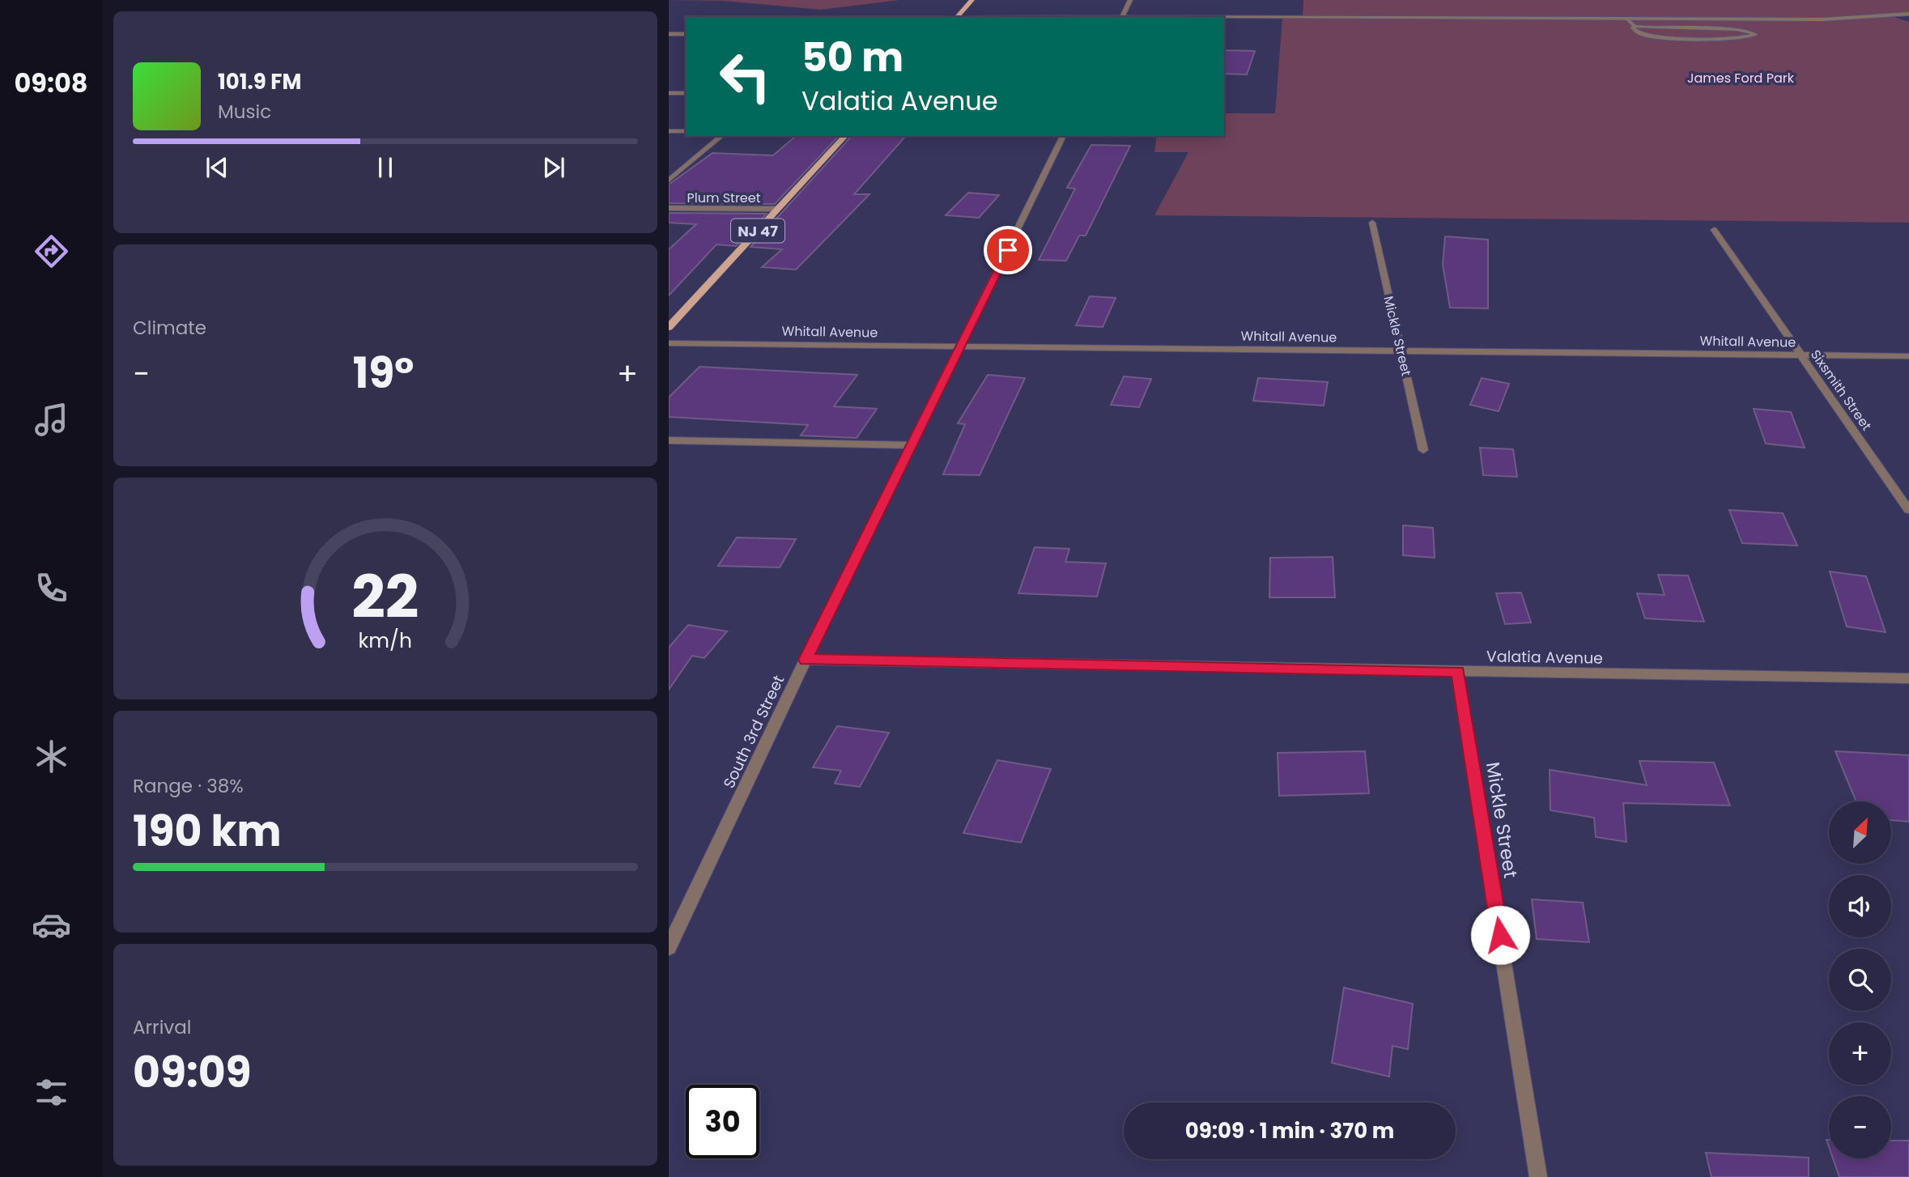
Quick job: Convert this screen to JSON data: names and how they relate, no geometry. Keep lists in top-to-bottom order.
{
  "streets": {
    "main road": ["NJ 47"],
    "street": [
      "Plum Street",
      "Whitall Avenue",
      "Mickle Street",
      "Sixsmith Street",
      "Valatia Avenue",
      "South 3rd Street"
    ]
  },
  "crossings": [
    ["Plum Street", "NJ 47"],
    ["Whitall Avenue", "Mickle Street"],
    ["Whitall Avenue", "Sixsmith Street"],
    ["Whitall Avenue", "South 3rd Street"],
    ["Mickle Street", "Valatia Avenue"],
    ["Valatia Avenue", "South 3rd Street"]
  ],
  "parks": ["James Ford Park"],
  "north": "top right",
  "page": {
    "tabs": "09:08",
    "turn": ["50 m", "Valatia Avenue"],
    "song": ["101.9 FM", "Music"],
    "tile": [
      "Climate",
      ["Range · 38%", "190 km"],
      ["Arrival", "09:09"]
    ],
    "heat": ["−", "19°", "+"],
    "map_buttons": ["+", "−"],
    "limit": "30",
    "trip": "09:09 · 1 min · 370 m",
    "gauge": ["22", "km/h"]
  }
}
